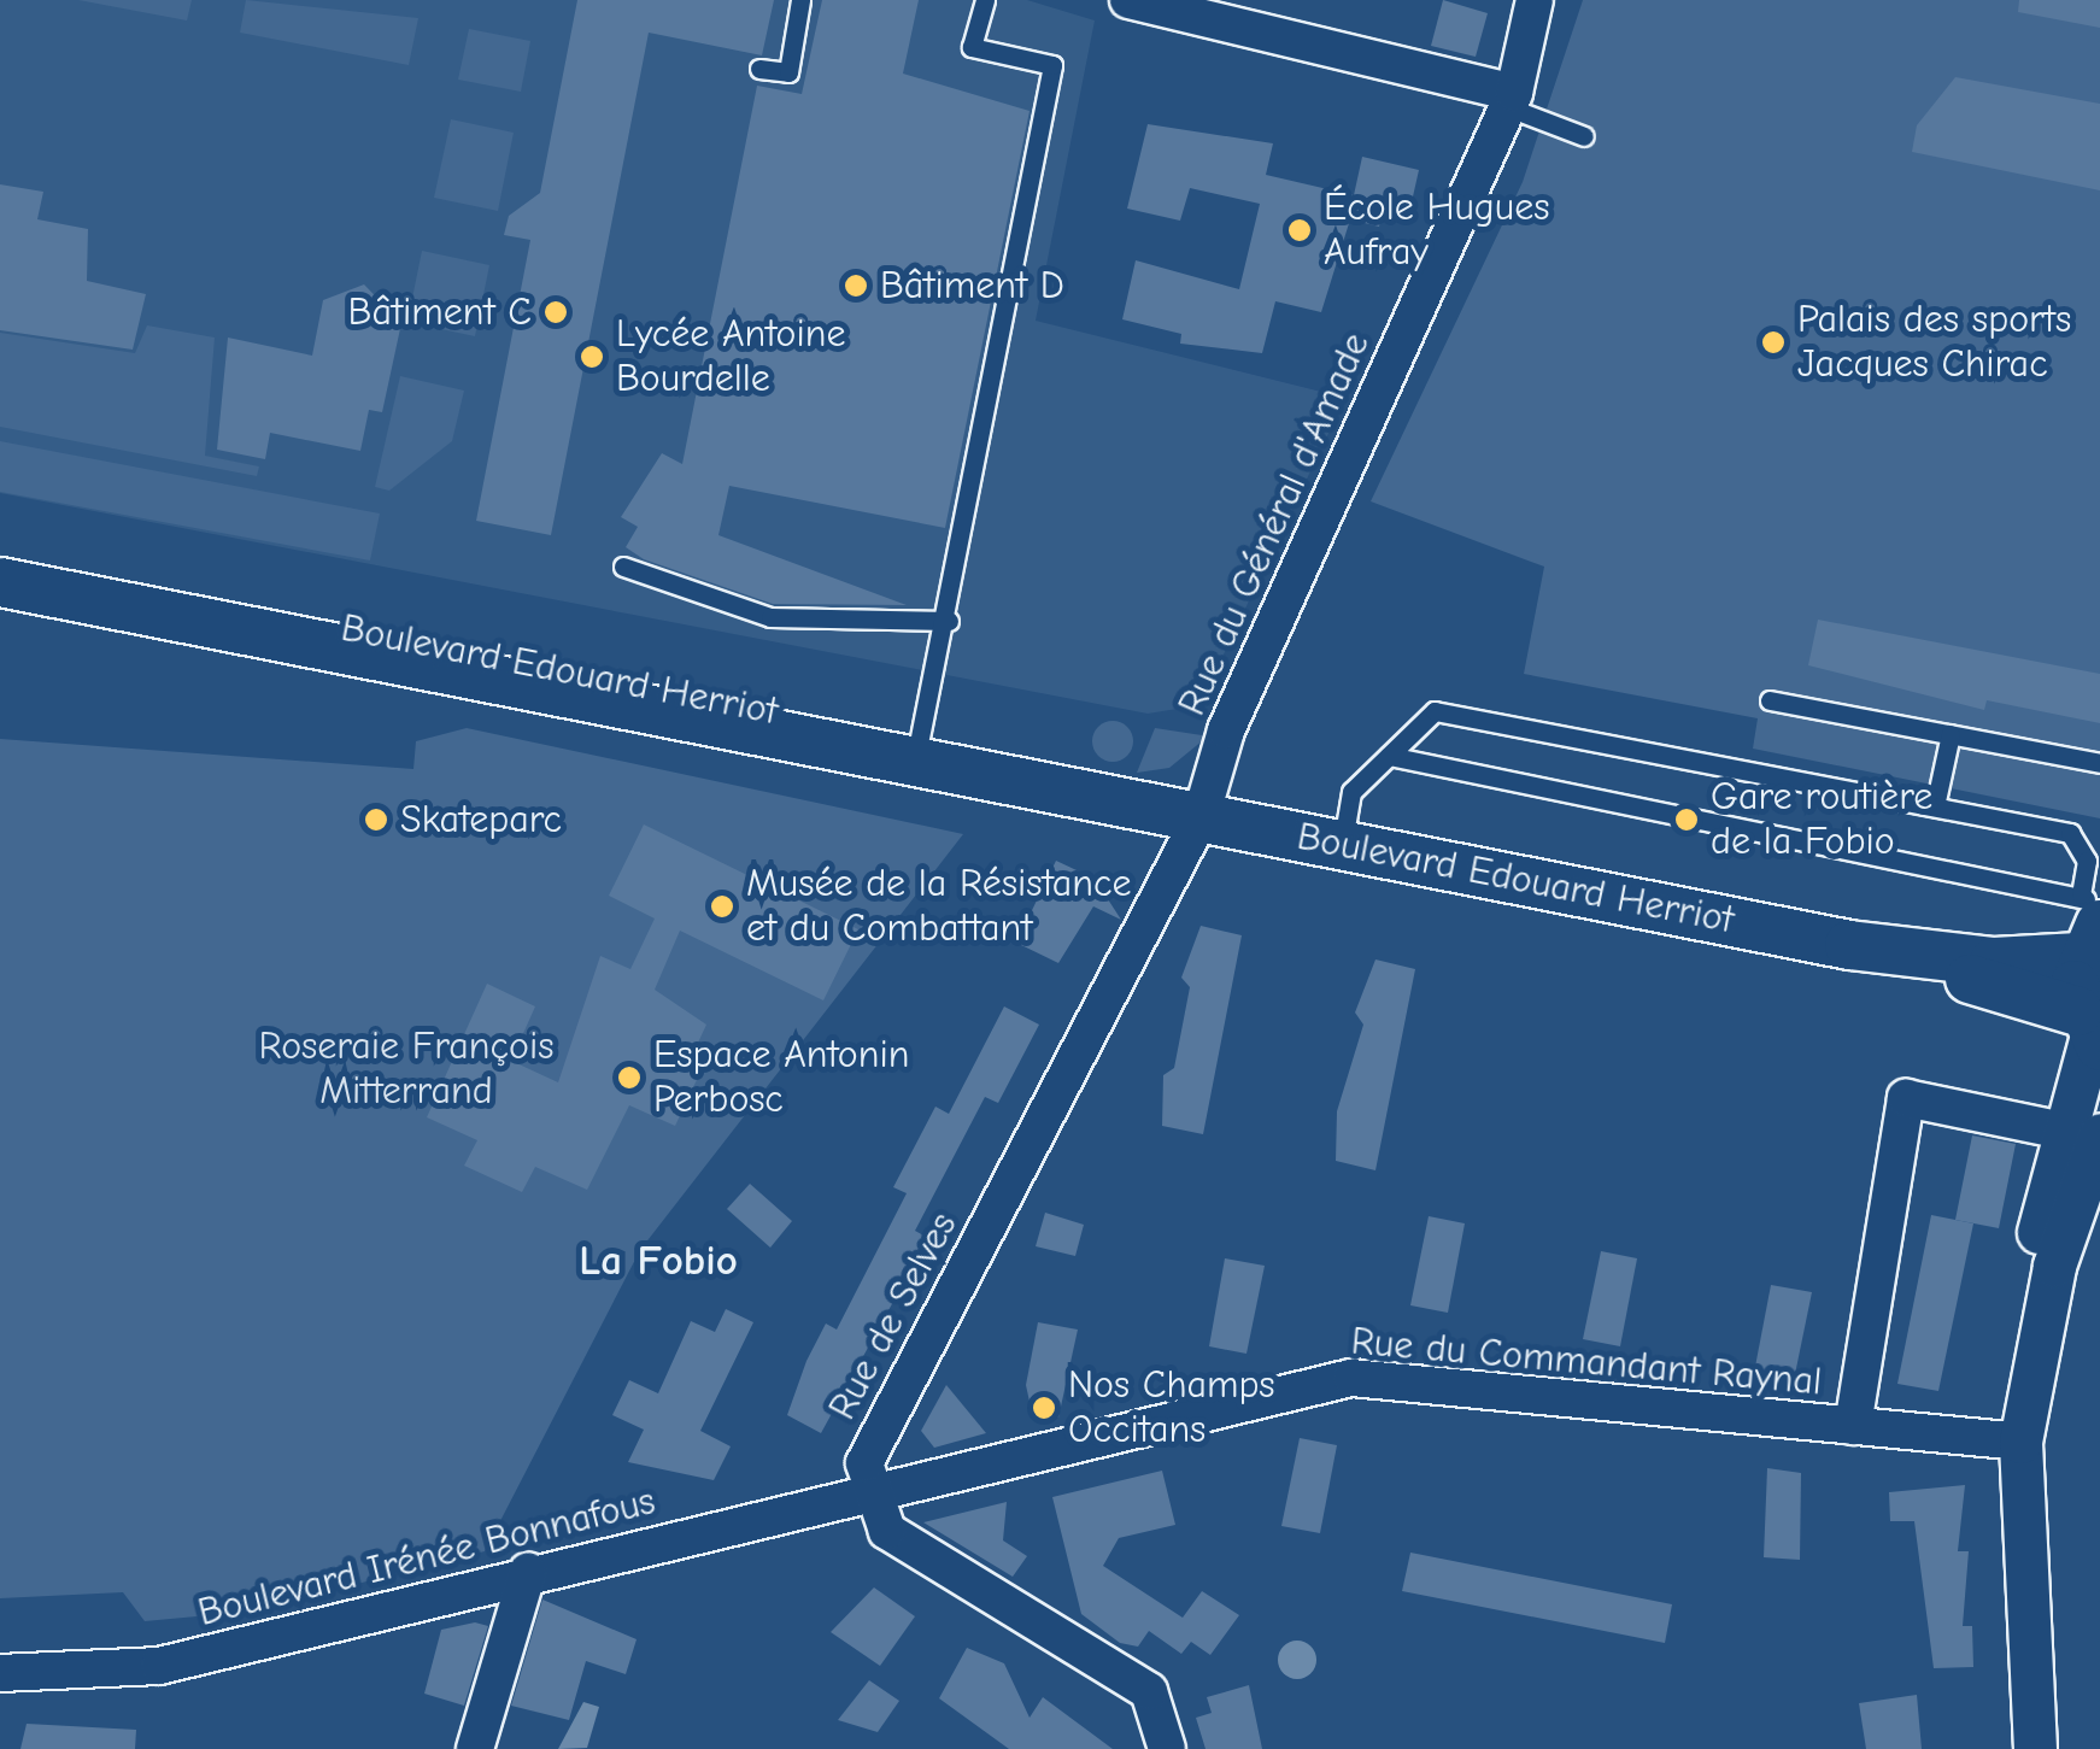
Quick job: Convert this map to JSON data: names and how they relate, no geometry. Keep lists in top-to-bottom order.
{
  "streets": {
    "main road": ["Boulevard Edouard Herriot"],
    "street": [
      "Rue du Général d'Amade",
      "Rue de Selves",
      "Rue du Commandant Raynal",
      "Boulevard Irénée Bonnafous"
    ]
  },
  "crossings": [
    ["Rue du Général d'Amade", "Boulevard Edouard Herriot"],
    ["Rue du Général d'Amade", "Rue de Selves"],
    ["Boulevard Edouard Herriot", "Rue de Selves"],
    ["Rue de Selves", "Rue du Commandant Raynal"],
    ["Rue de Selves", "Boulevard Irénée Bonnafous"],
    ["Rue du Commandant Raynal", "Boulevard Irénée Bonnafous"]
  ],
  "districts": ["La Fobio"],
  "parks": ["Roseraie François Mitterrand"],
  "places": [
    "École Hugues Aufray",
    "Bâtiment D",
    "Bâtiment C",
    "Palais des sports Jacques Chirac",
    "Lycée Antoine Bourdelle",
    "Skateparc",
    "Gare routière de la Fobio",
    "Musée de la Résistance et du Combattant",
    "Espace Antonin Perbosc",
    "Nos Champs Occitans"
  ]
}
